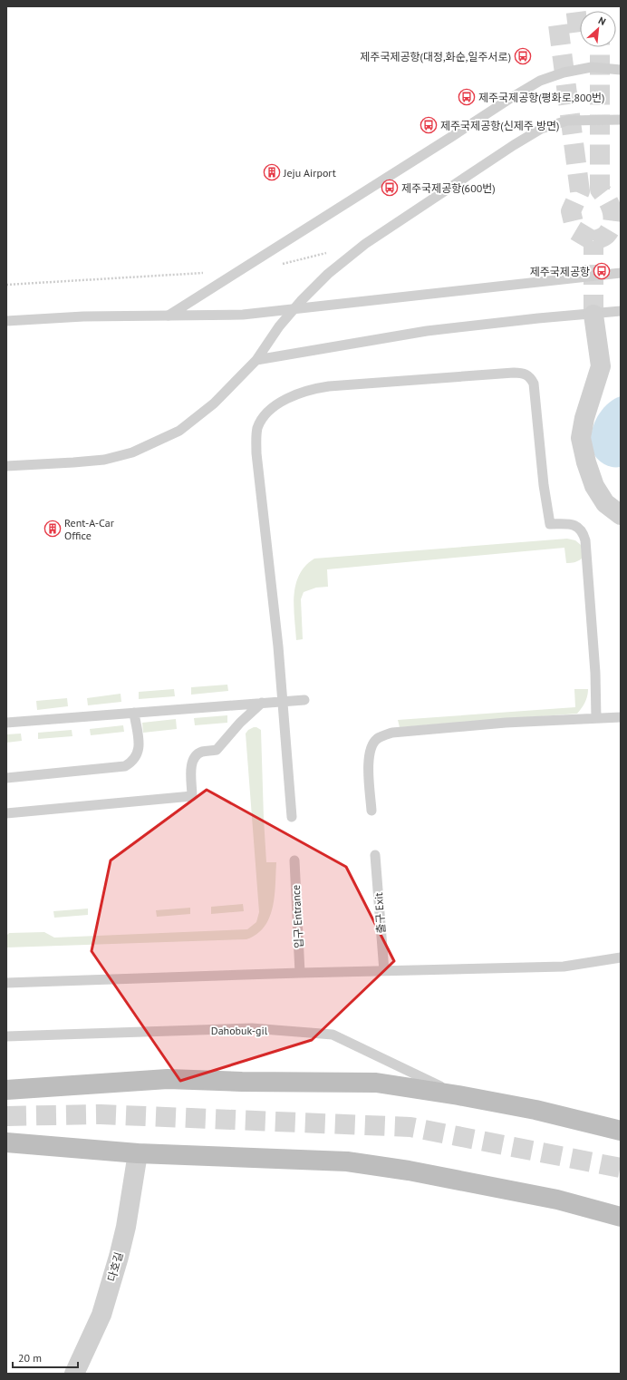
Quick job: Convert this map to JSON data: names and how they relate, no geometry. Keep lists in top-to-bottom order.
{
  "streets": {
    "street": ["다호길"],
    "lane": ["출구 Exit", "입구 Entrance", "Dahobuk-gil"]
  },
  "places": {
    "bus stop": [
      "제주국제공항(대정,화순,일주서로)",
      "제주국제공항(평화로,800번)",
      "제주국제공항(신제주 방면)",
      "제주국제공항(600번)",
      "제주국제공항"
    ],
    "building": ["Jeju Airport", "Rent-A-Car Office"]
  },
  "scale_bar": "20 m",
  "north": "top right"
}
